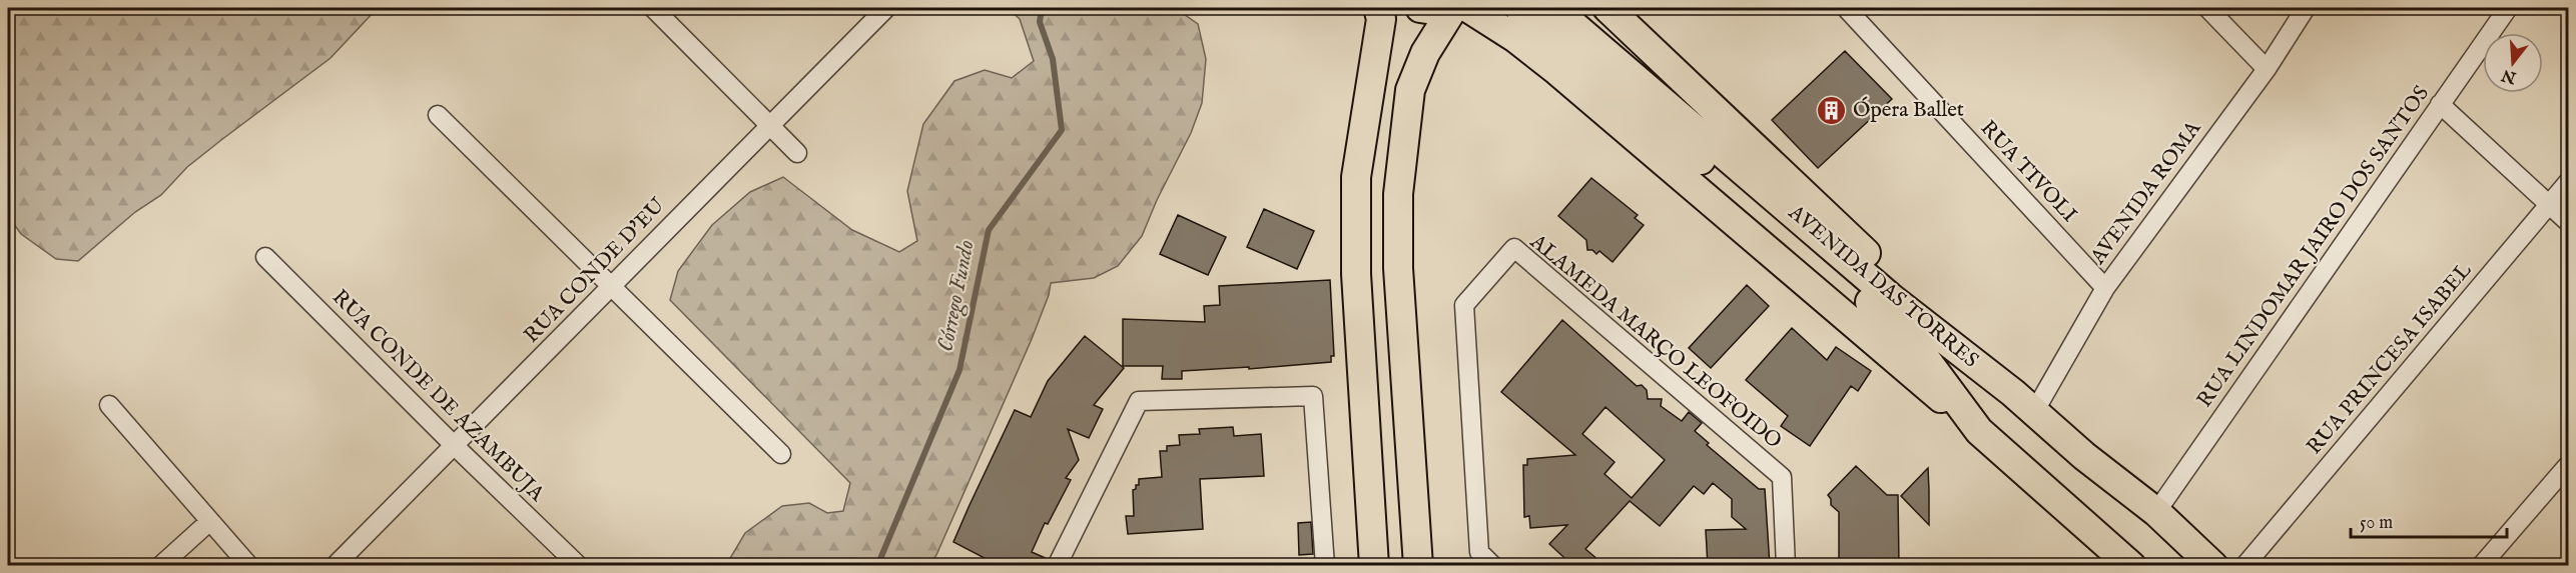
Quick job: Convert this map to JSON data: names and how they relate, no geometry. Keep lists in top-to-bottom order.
{
  "streets": {
    "main road": ["AVENIDA DAS TORRES"],
    "street": [
      "RUA TIVOLI",
      "AVENIDA ROMA",
      "RUA LINDOMAR JAIRO DOS SANTOS",
      "RUA CONDE D'EU",
      "ALAMEDA MARÇO LEOFOIDO",
      "RUA PRINCESA ISABEL",
      "RUA CONDE DE AZAMBUJA"
    ]
  },
  "crossings": [
    ["RUA TIVOLI", "AVENIDA ROMA"],
    ["AVENIDA ROMA", "AVENIDA DAS TORRES"],
    ["RUA LINDOMAR JAIRO DOS SANTOS", "AVENIDA DAS TORRES"],
    ["RUA CONDE D'EU", "RUA CONDE DE AZAMBUJA"]
  ],
  "water": ["Córrego Fundo"],
  "places": {
    "building": ["Ópera Ballet"]
  },
  "scale_bar": "50 m",
  "north": "bottom"
}
